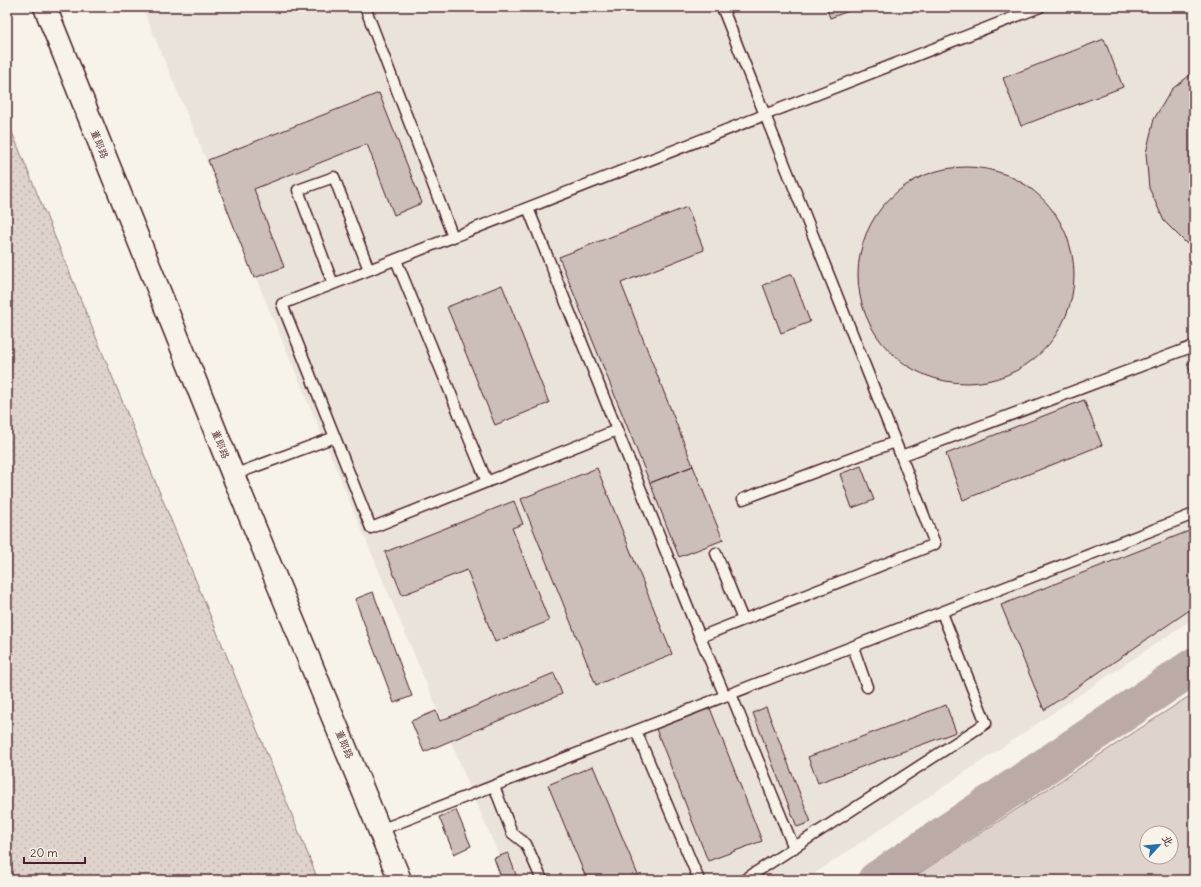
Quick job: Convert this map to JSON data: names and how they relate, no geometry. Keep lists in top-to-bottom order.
{
  "streets": {
    "main road": ["董郎路"]
  },
  "scale_bar": "20 m",
  "north": "top right"
}
